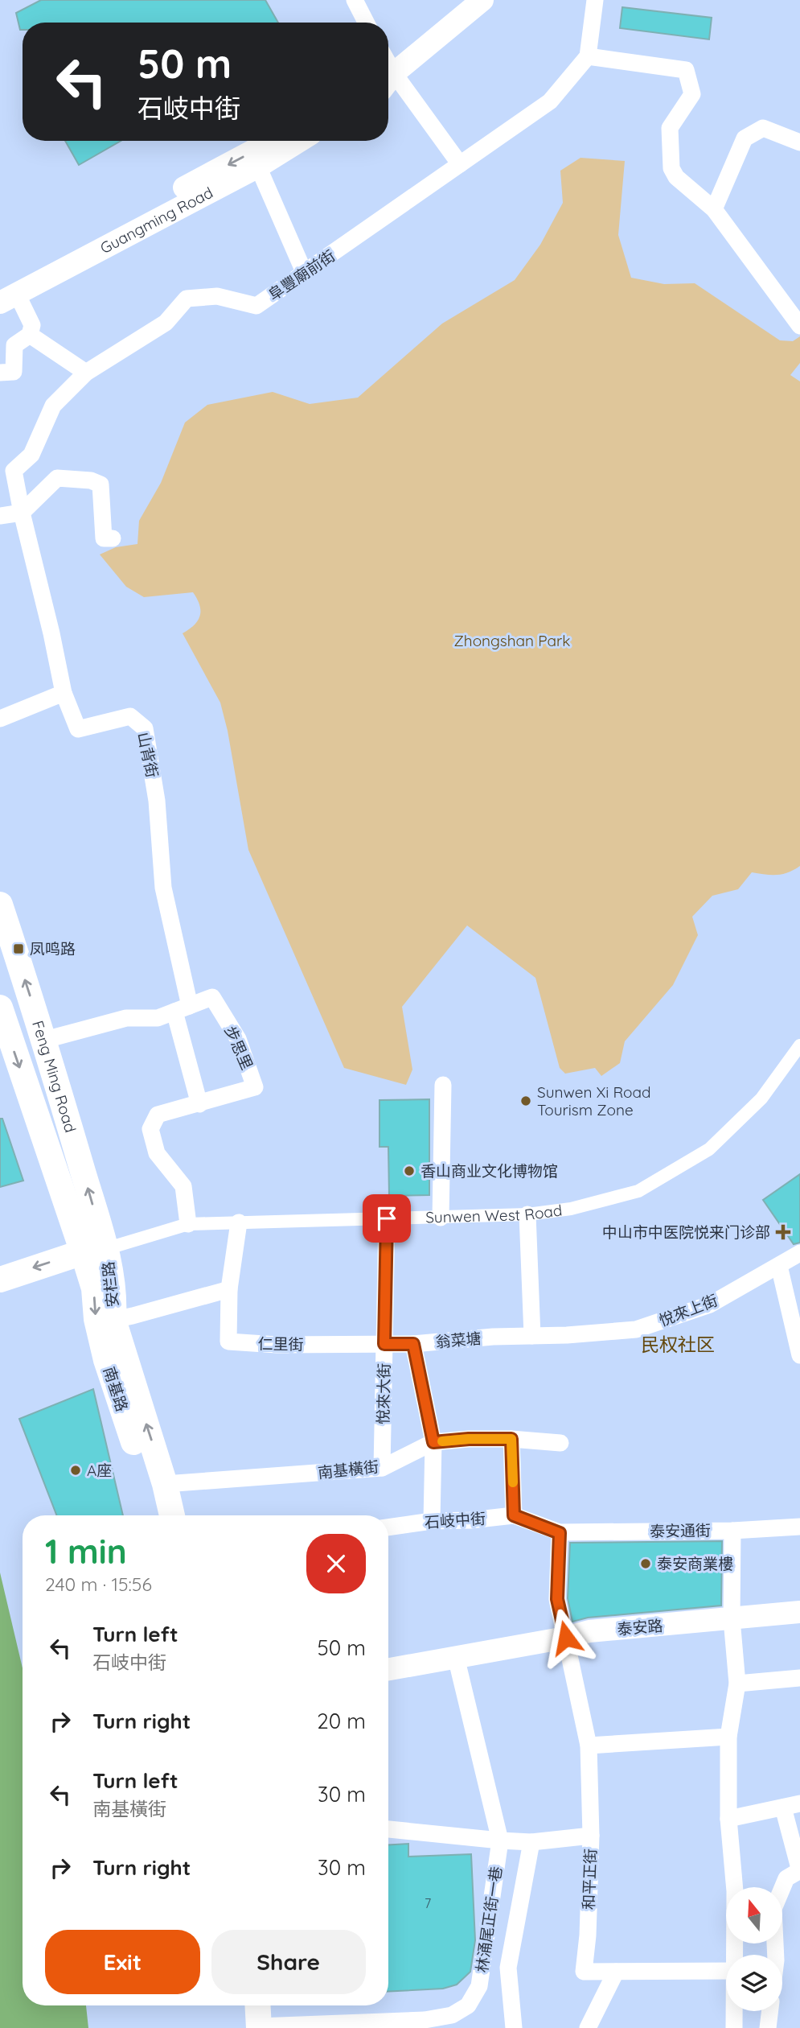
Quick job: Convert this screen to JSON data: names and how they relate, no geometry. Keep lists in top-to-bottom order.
{
  "streets": {
    "main road": [
      "Feng Ming Road",
      "Sunwen West Road",
      "安栏路",
      "南基路"
    ],
    "street": [
      "Guangming Road",
      "阜豐廟前街",
      "山背街",
      "步思里",
      "悅來上街",
      "翁菜塘",
      "仁里街",
      "悅來大街",
      "南基橫街",
      "石岐中街",
      "泰安通街",
      "泰安路",
      "和平正街",
      "林涌尾正街一巷"
    ]
  },
  "crossings": [
    ["阜豐廟前街", "山背街"],
    ["山背街", "步思里"],
    ["步思里", "Feng Ming Road"],
    ["步思里", "Sunwen West Road"],
    ["Feng Ming Road", "Sunwen West Road"],
    ["Feng Ming Road", "安栏路"],
    ["Feng Ming Road", "南基路"],
    ["Sunwen West Road", "安栏路"],
    ["Sunwen West Road", "仁里街"],
    ["Sunwen West Road", "南基路"],
    ["Sunwen West Road", "悅來大街"],
    ["安栏路", "南基路"],
    ["悅來上街", "翁菜塘"],
    ["翁菜塘", "仁里街"],
    ["翁菜塘", "悅來大街"],
    ["仁里街", "悅來大街"],
    ["南基路", "南基橫街"],
    ["悅來大街", "南基橫街"],
    ["石岐中街", "泰安通街"],
    ["石岐中街", "和平正街"],
    ["泰安通街", "和平正街"],
    ["泰安路", "和平正街"],
    ["泰安路", "林涌尾正街一巷"]
  ],
  "districts": ["民权社区"],
  "parks": ["Zhongshan Park"],
  "places": {
    "transit": ["凤鸣路"],
    "other": [
      "Sunwen Xi Road Tourism Zone",
      "香山商业文化博物馆",
      "A座",
      "泰安商業樓"
    ],
    "health": ["中山市中医院悦来门诊部"]
  },
  "house_numbers": ["7"],
  "north": "top",
  "page": {
    "turn": ["50 m", "石岐中街"],
    "heading": ["1 min", "240 m · 15:56"],
    "list": [
      {
        "name": "Turn left",
        "note": "石岐中街",
        "value": "50 m"
      },
      {
        "name": "Turn right",
        "value": "20 m"
      },
      {
        "name": "Turn left",
        "note": "南基橫街",
        "value": "30 m"
      },
      {
        "name": "Turn right",
        "value": "30 m"
      }
    ],
    "buttons": ["Exit", "Share"]
  }
}
